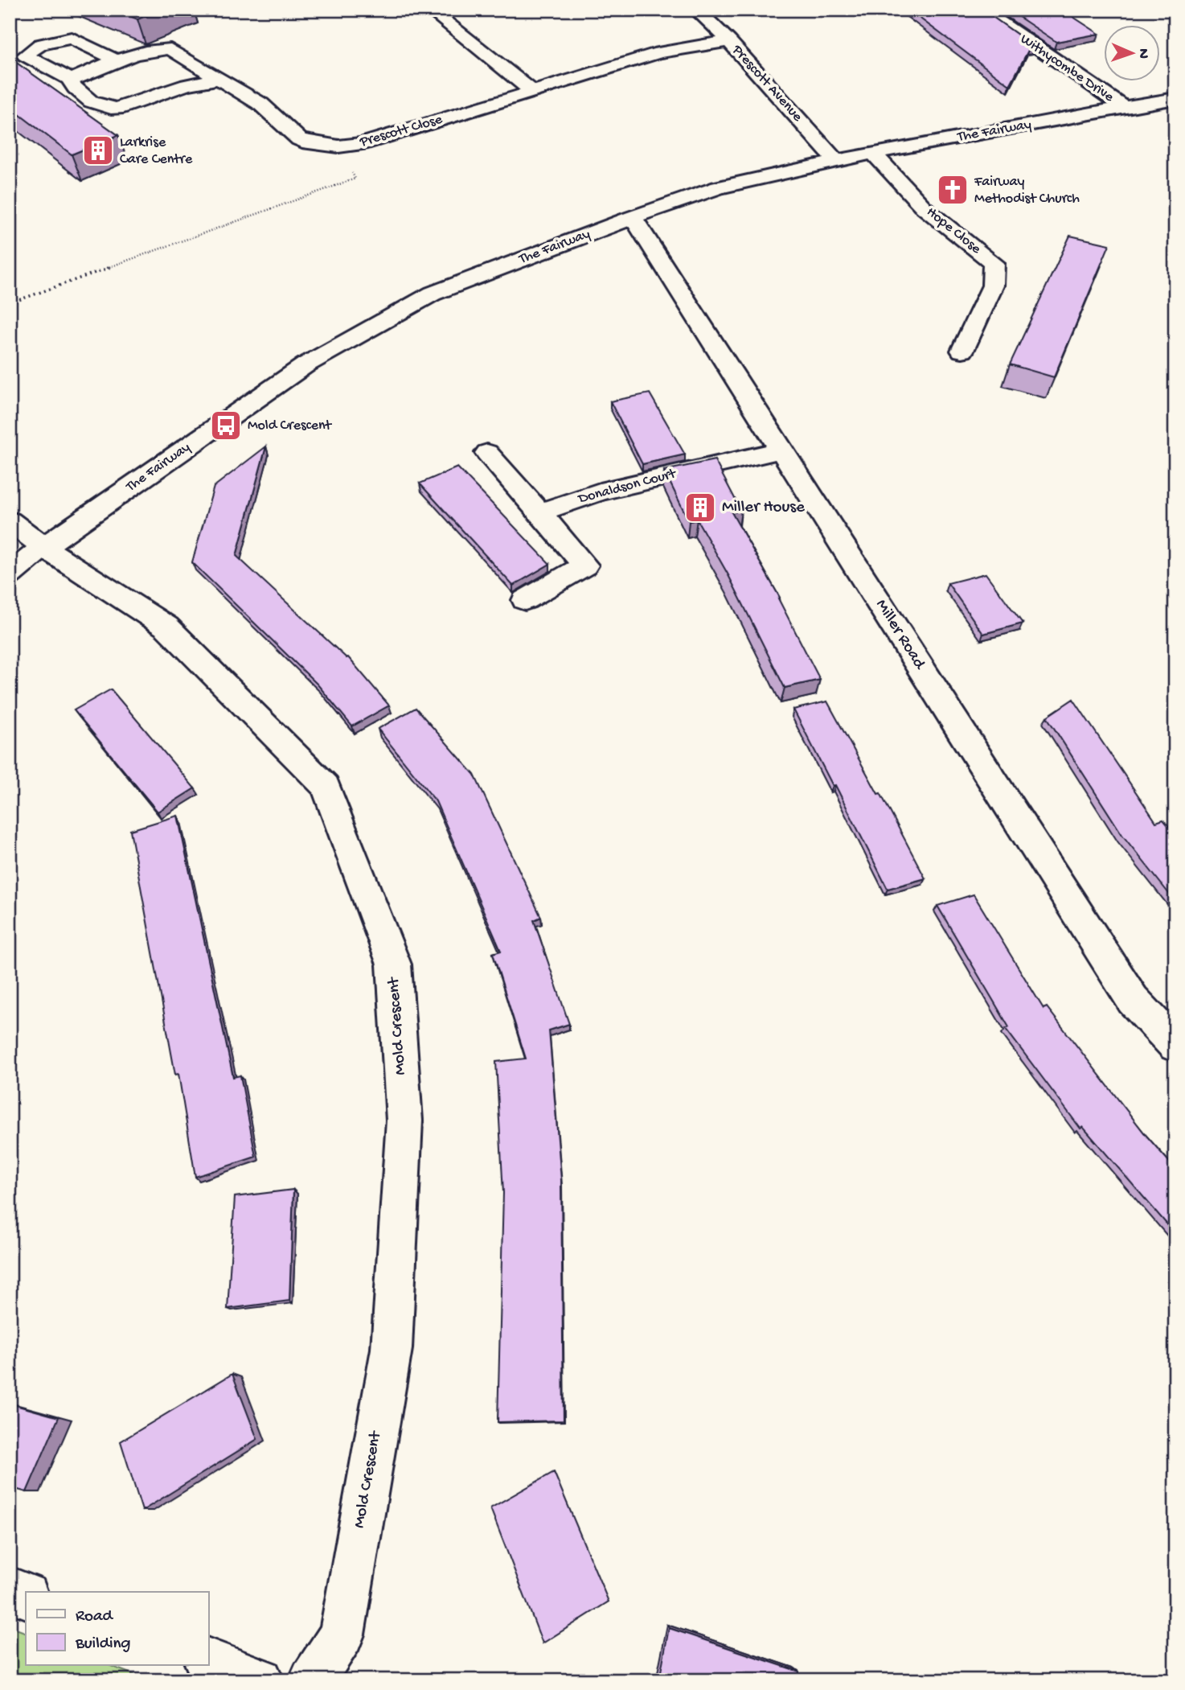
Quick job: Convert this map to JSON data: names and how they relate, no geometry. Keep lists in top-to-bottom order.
{
  "streets": {
    "street": [
      "Withycombe Drive",
      "Prescott Avenue",
      "Prescott Close",
      "The Fairway",
      "Hope Close",
      "Donaldson Court",
      "Miller Road",
      "Mold Crescent"
    ]
  },
  "crossings": [
    ["Withycombe Drive", "The Fairway"],
    ["Prescott Avenue", "Prescott Close"],
    ["Prescott Avenue", "The Fairway"],
    ["The Fairway", "Hope Close"],
    ["The Fairway", "Miller Road"],
    ["The Fairway", "Mold Crescent"],
    ["Donaldson Court", "Miller Road"]
  ],
  "places": {
    "building": ["Larkrise Care Centre", "Miller House"],
    "church": ["Fairway Methodist Church"],
    "bus stop": ["Mold Crescent"]
  },
  "legend": ["Road", "Building"],
  "north": "right"
}
